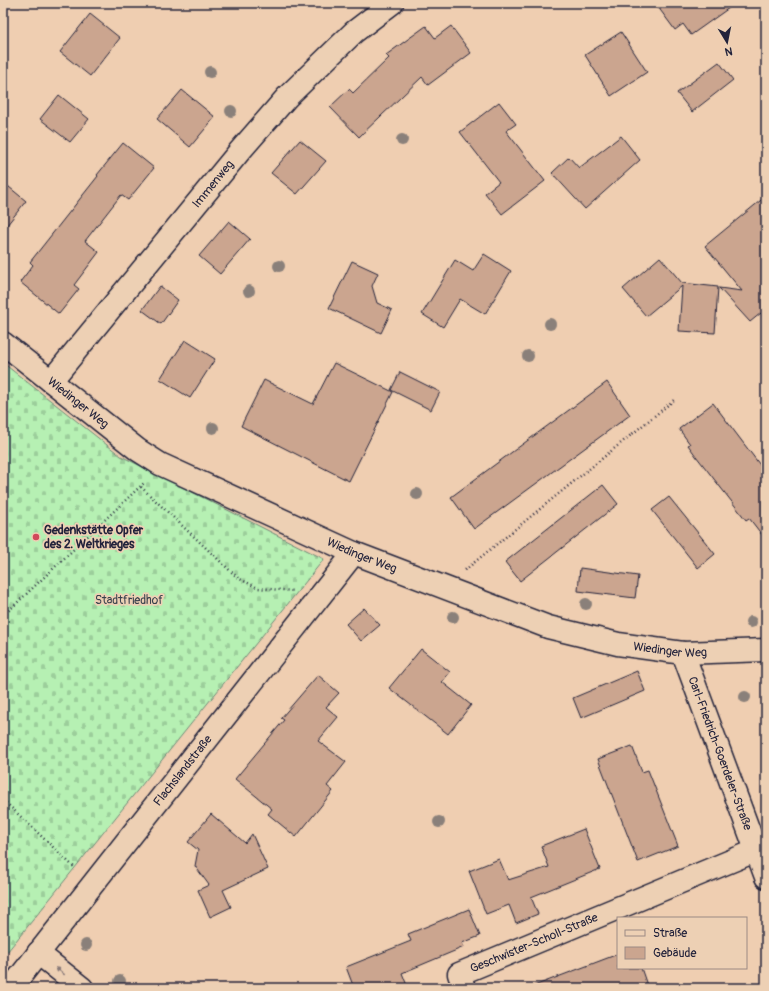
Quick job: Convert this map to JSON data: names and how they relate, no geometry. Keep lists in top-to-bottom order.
{
  "streets": {
    "street": [
      "Immenweg",
      "Wiedinger Weg",
      "Carl-Friedrich-Goerdeler-Straße",
      "Flachslandstraße",
      "Geschwister-Scholl-Straße"
    ]
  },
  "crossings": [
    ["Immenweg", "Wiedinger Weg"],
    ["Wiedinger Weg", "Carl-Friedrich-Goerdeler-Straße"],
    ["Wiedinger Weg", "Flachslandstraße"],
    ["Carl-Friedrich-Goerdeler-Straße", "Geschwister-Scholl-Straße"]
  ],
  "parks": ["Stadtfriedhof"],
  "places": ["Gedenkstätte Opfer des 2. Weltkrieges"],
  "legend": ["Straße", "Gebäude"],
  "north": "bottom"
}
